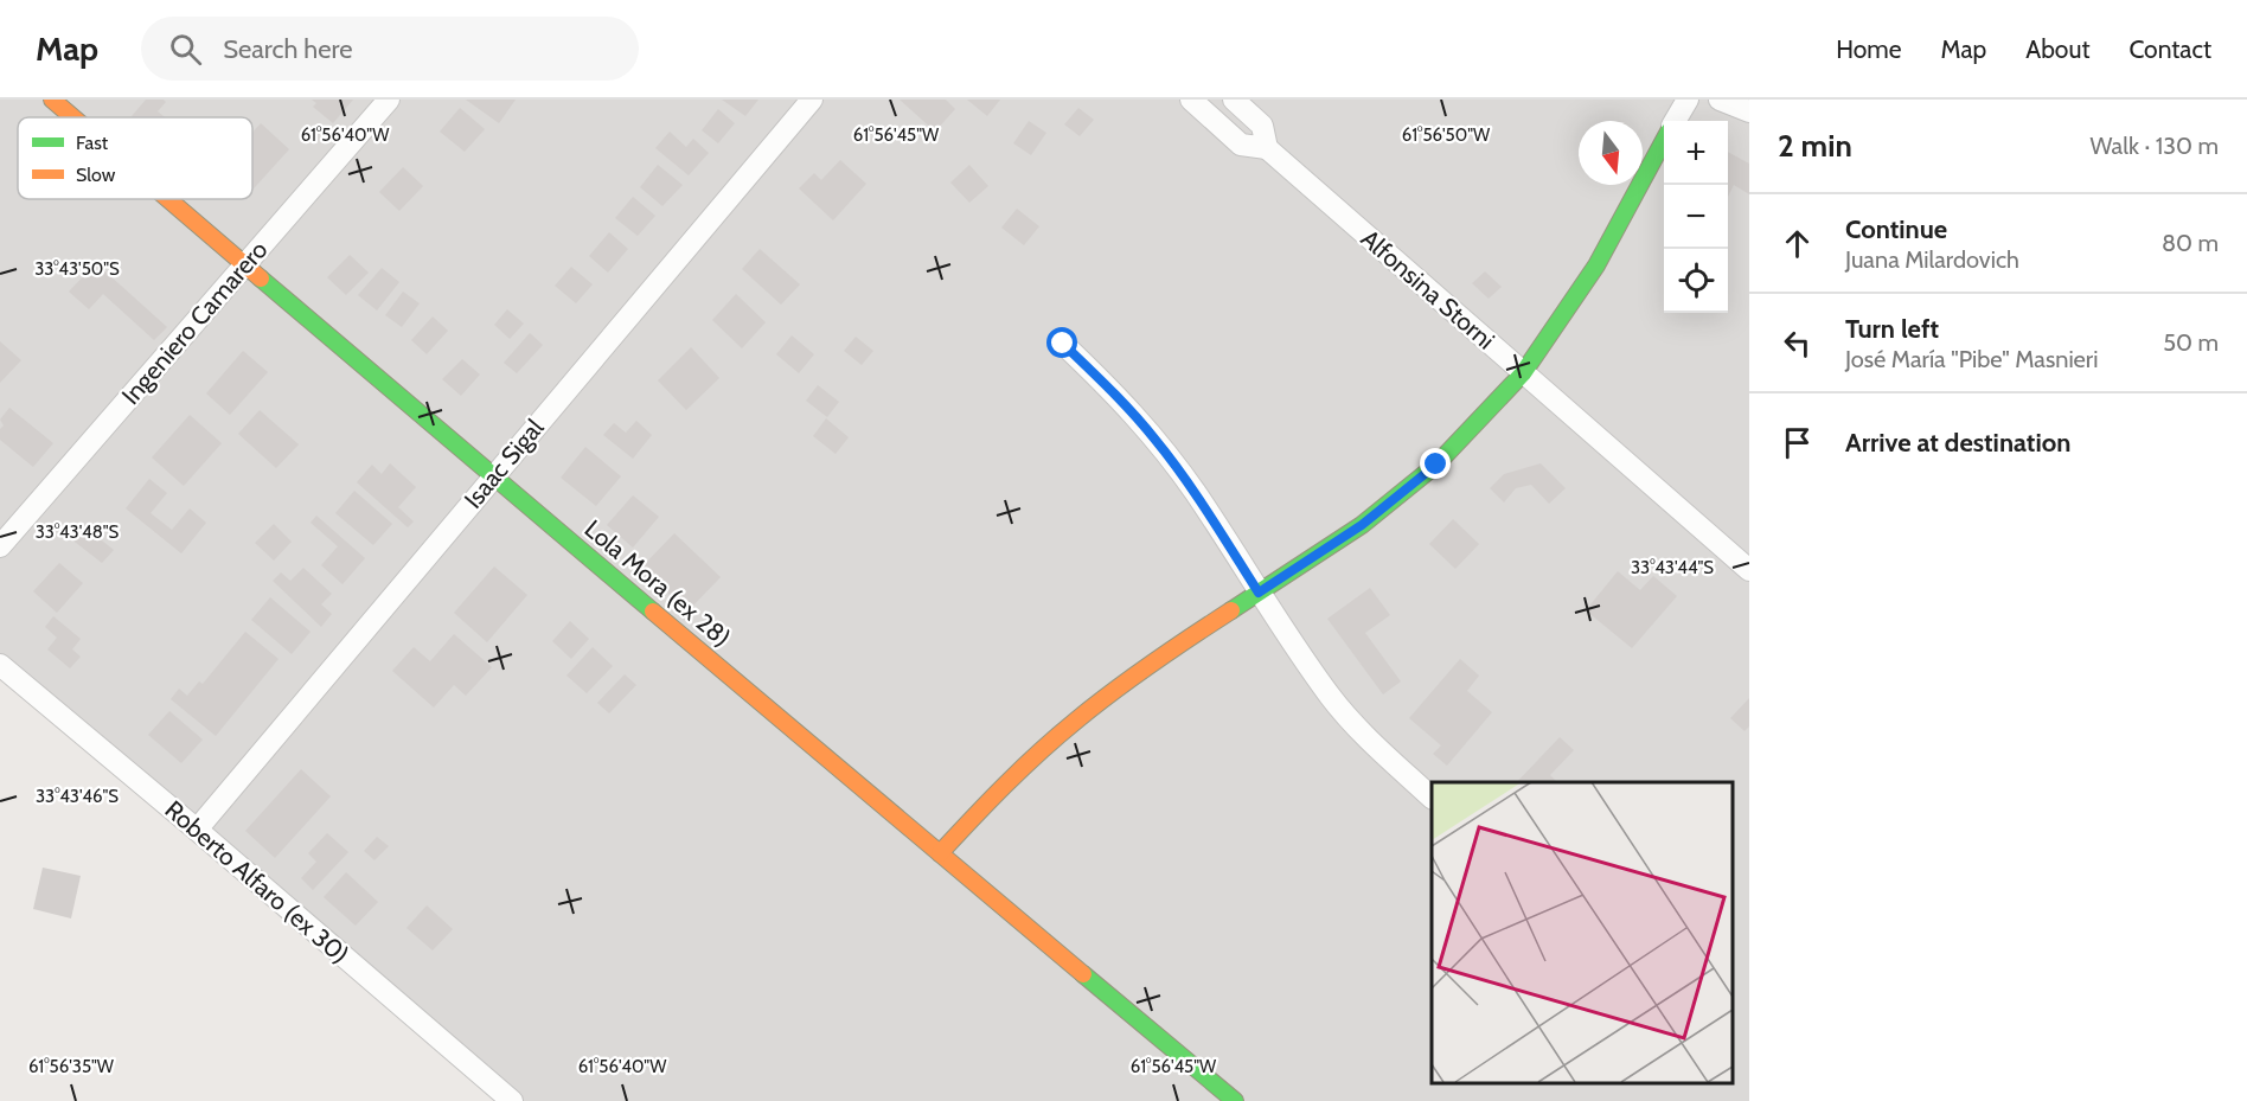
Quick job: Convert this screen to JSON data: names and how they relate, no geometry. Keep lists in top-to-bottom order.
{
  "streets": {
    "street": [
      "Alfonsina Storni",
      "Ingeniero Camarero",
      "Isaac Sigal",
      "Lola Mora (ex 28)",
      "Roberto Alfaro (ex 30)"
    ]
  },
  "crossings": [
    ["Ingeniero Camarero", "Lola Mora (ex 28)"],
    ["Isaac Sigal", "Lola Mora (ex 28)"],
    ["Isaac Sigal", "Roberto Alfaro (ex 30)"]
  ],
  "legend": ["Fast", "Slow"],
  "north": "bottom",
  "page": {
    "header": "Map",
    "search": "Search here",
    "nav": [
      "Home",
      "Map",
      "About",
      "Contact"
    ],
    "heading": ["2 min", "Walk · 130 m"],
    "map_buttons": ["+", "−"],
    "list": [
      ["Continue", "Juana Milardovich", "80 m"],
      ["Turn left", "José María \"Pibe\" Masnieri", "50 m"],
      "Arrive at destination"
    ]
  },
  "coordinates": [
    "61°56'40\"W",
    "61°56'45\"W",
    "61°56'50\"W",
    "33°43'50\"S",
    "33°43'48\"S",
    "33°43'44\"S",
    "33°43'46\"S",
    "61°56'35\"W"
  ]
}
